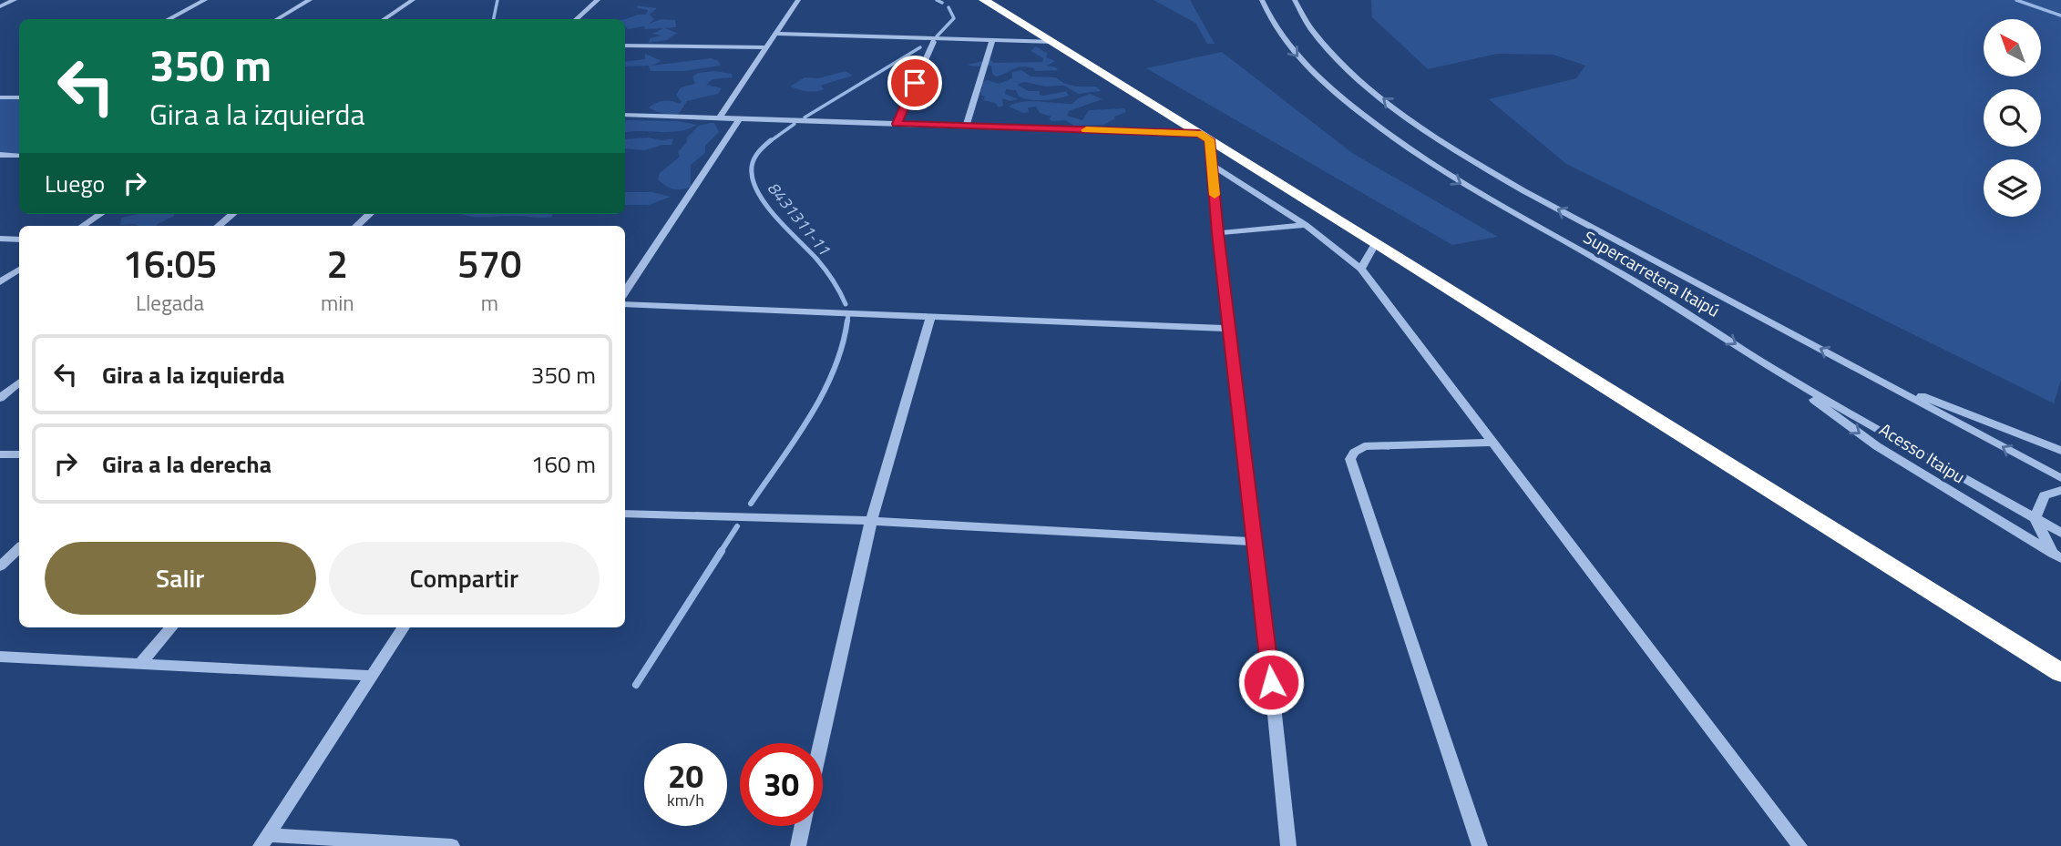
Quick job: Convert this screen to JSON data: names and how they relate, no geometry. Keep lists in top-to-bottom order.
{
  "streets": {
    "street": ["Supercarretera Itaipú", "Acesso Itaipu"]
  },
  "crossings": [
    ["Supercarretera Itaipú", "Acesso Itaipu"]
  ],
  "water": ["8431311-11"],
  "north": "top left",
  "page": {
    "turn": ["350 m", "Gira a la izquierda"],
    "then": "Luego",
    "eta": [
      "16:05",
      "Llegada",
      "2",
      "min",
      "570",
      "m"
    ],
    "list": [
      {
        "name": "Gira a la izquierda",
        "value": "350 m"
      },
      {
        "name": "Gira a la derecha",
        "value": "160 m"
      }
    ],
    "buttons": ["Salir", "Compartir"],
    "speed": "20 km/h",
    "limit": "30"
  }
}
